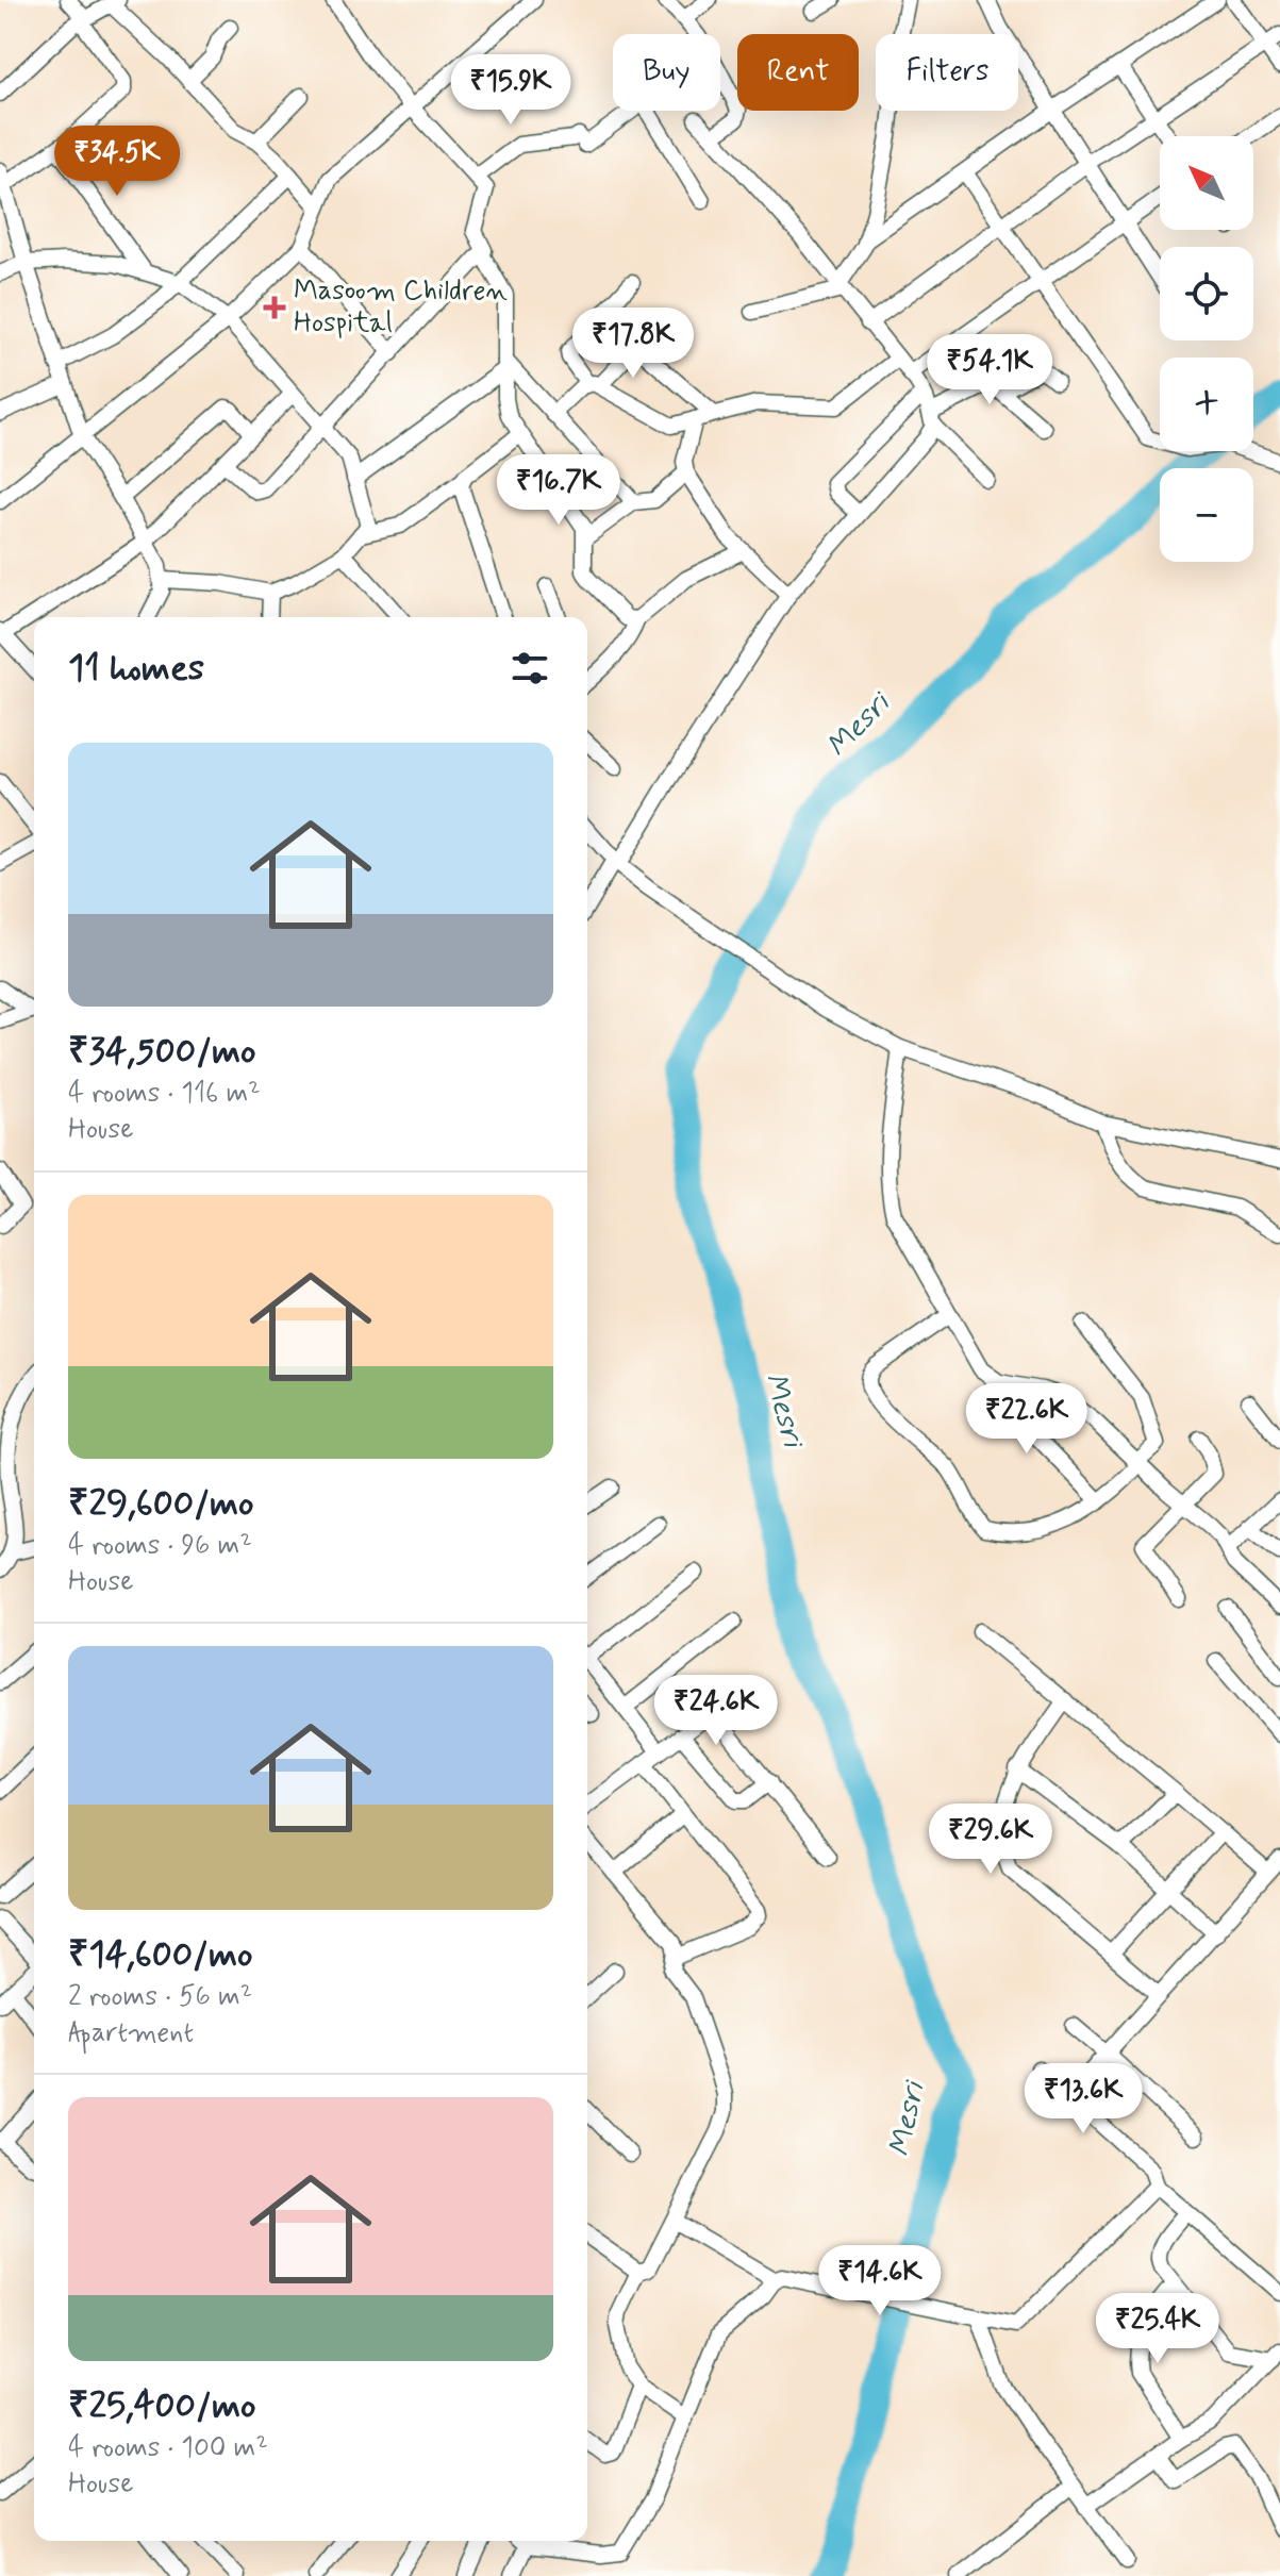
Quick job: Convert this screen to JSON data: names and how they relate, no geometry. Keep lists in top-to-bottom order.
{
  "water": ["Mesri"],
  "places": {
    "health": ["Masoom Children Hospital"]
  },
  "north": "top left",
  "page": {
    "chip": ["Buy", "Rent", "Filters"],
    "price": [
      "₹15.9K",
      "₹34.5K",
      "₹17.8K",
      "₹54.1K",
      "₹16.7K",
      "₹22.6K",
      "₹24.6K",
      "₹29.6K",
      "₹13.6K",
      "₹14.6K",
      "₹25.4K"
    ],
    "map_buttons": ["+", "−"],
    "heading": "11 homes",
    "list": [
      {
        "name": "₹34,500/mo",
        "note": "4 rooms · 116 m² · House"
      },
      {
        "name": "₹29,600/mo",
        "note": "4 rooms · 96 m² · House"
      },
      {
        "name": "₹14,600/mo",
        "note": "2 rooms · 56 m² · Apartment"
      },
      {
        "name": "₹25,400/mo",
        "note": "4 rooms · 100 m² · House"
      }
    ]
  }
}
